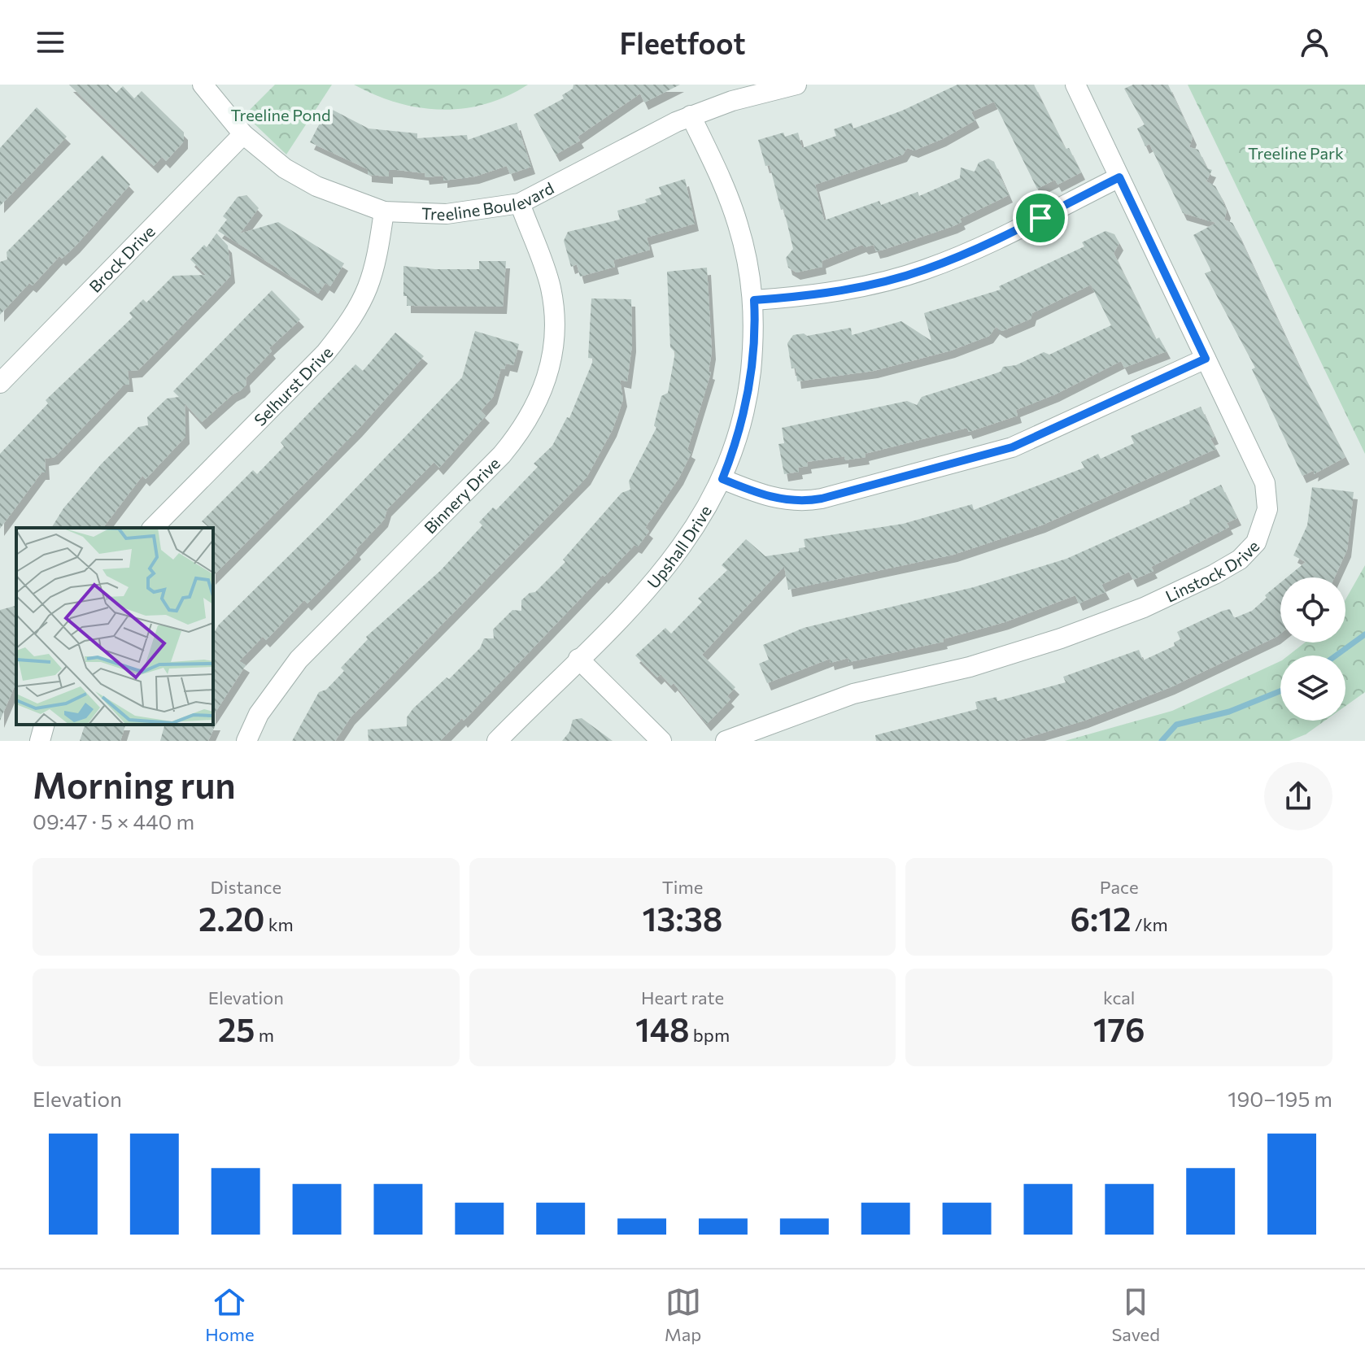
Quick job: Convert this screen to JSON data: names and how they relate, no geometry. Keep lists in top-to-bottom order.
{
  "streets": {
    "street": [
      "Treeline Boulevard",
      "Brock Drive",
      "Selhurst Drive",
      "Binnery Drive",
      "Upshall Drive",
      "Linstock Drive"
    ]
  },
  "crossings": [
    ["Treeline Boulevard", "Brock Drive"],
    ["Treeline Boulevard", "Selhurst Drive"],
    ["Treeline Boulevard", "Binnery Drive"],
    ["Treeline Boulevard", "Upshall Drive"]
  ],
  "parks": ["Treeline Pond", "Treeline Park"],
  "page": {
    "header": "Fleetfoot",
    "heading": ["Morning run", "09:47 · 5 × 440 m"],
    "stats": [
      ["Distance", "2.20 km"],
      ["Time", "13:38"],
      ["Pace", "6:12 /km"],
      ["Elevation", "25 m"],
      ["Heart rate", "148 bpm"],
      ["kcal", "176"]
    ],
    "chart": ["Elevation", "190–195 m"],
    "tabs": ["Home", "Map", "Saved"]
  }
}
